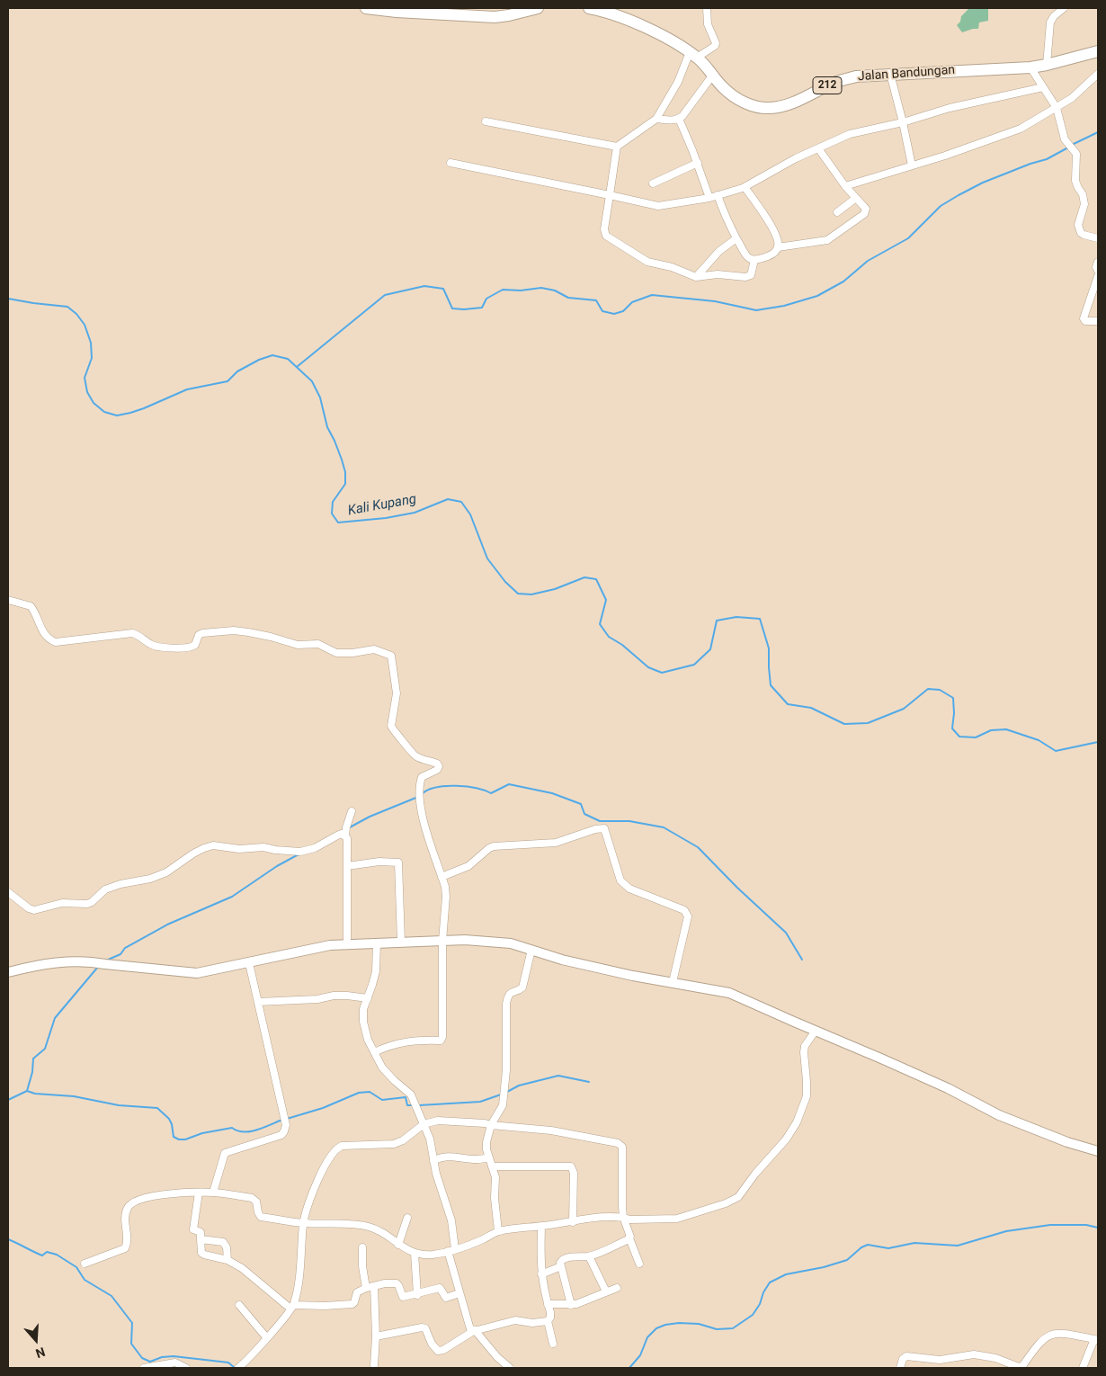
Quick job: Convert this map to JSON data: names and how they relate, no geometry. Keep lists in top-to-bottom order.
{
  "streets": {
    "main road": ["Jalan Bandungan", "212"]
  },
  "water": ["Kali Kupang"],
  "north": "bottom"
}
